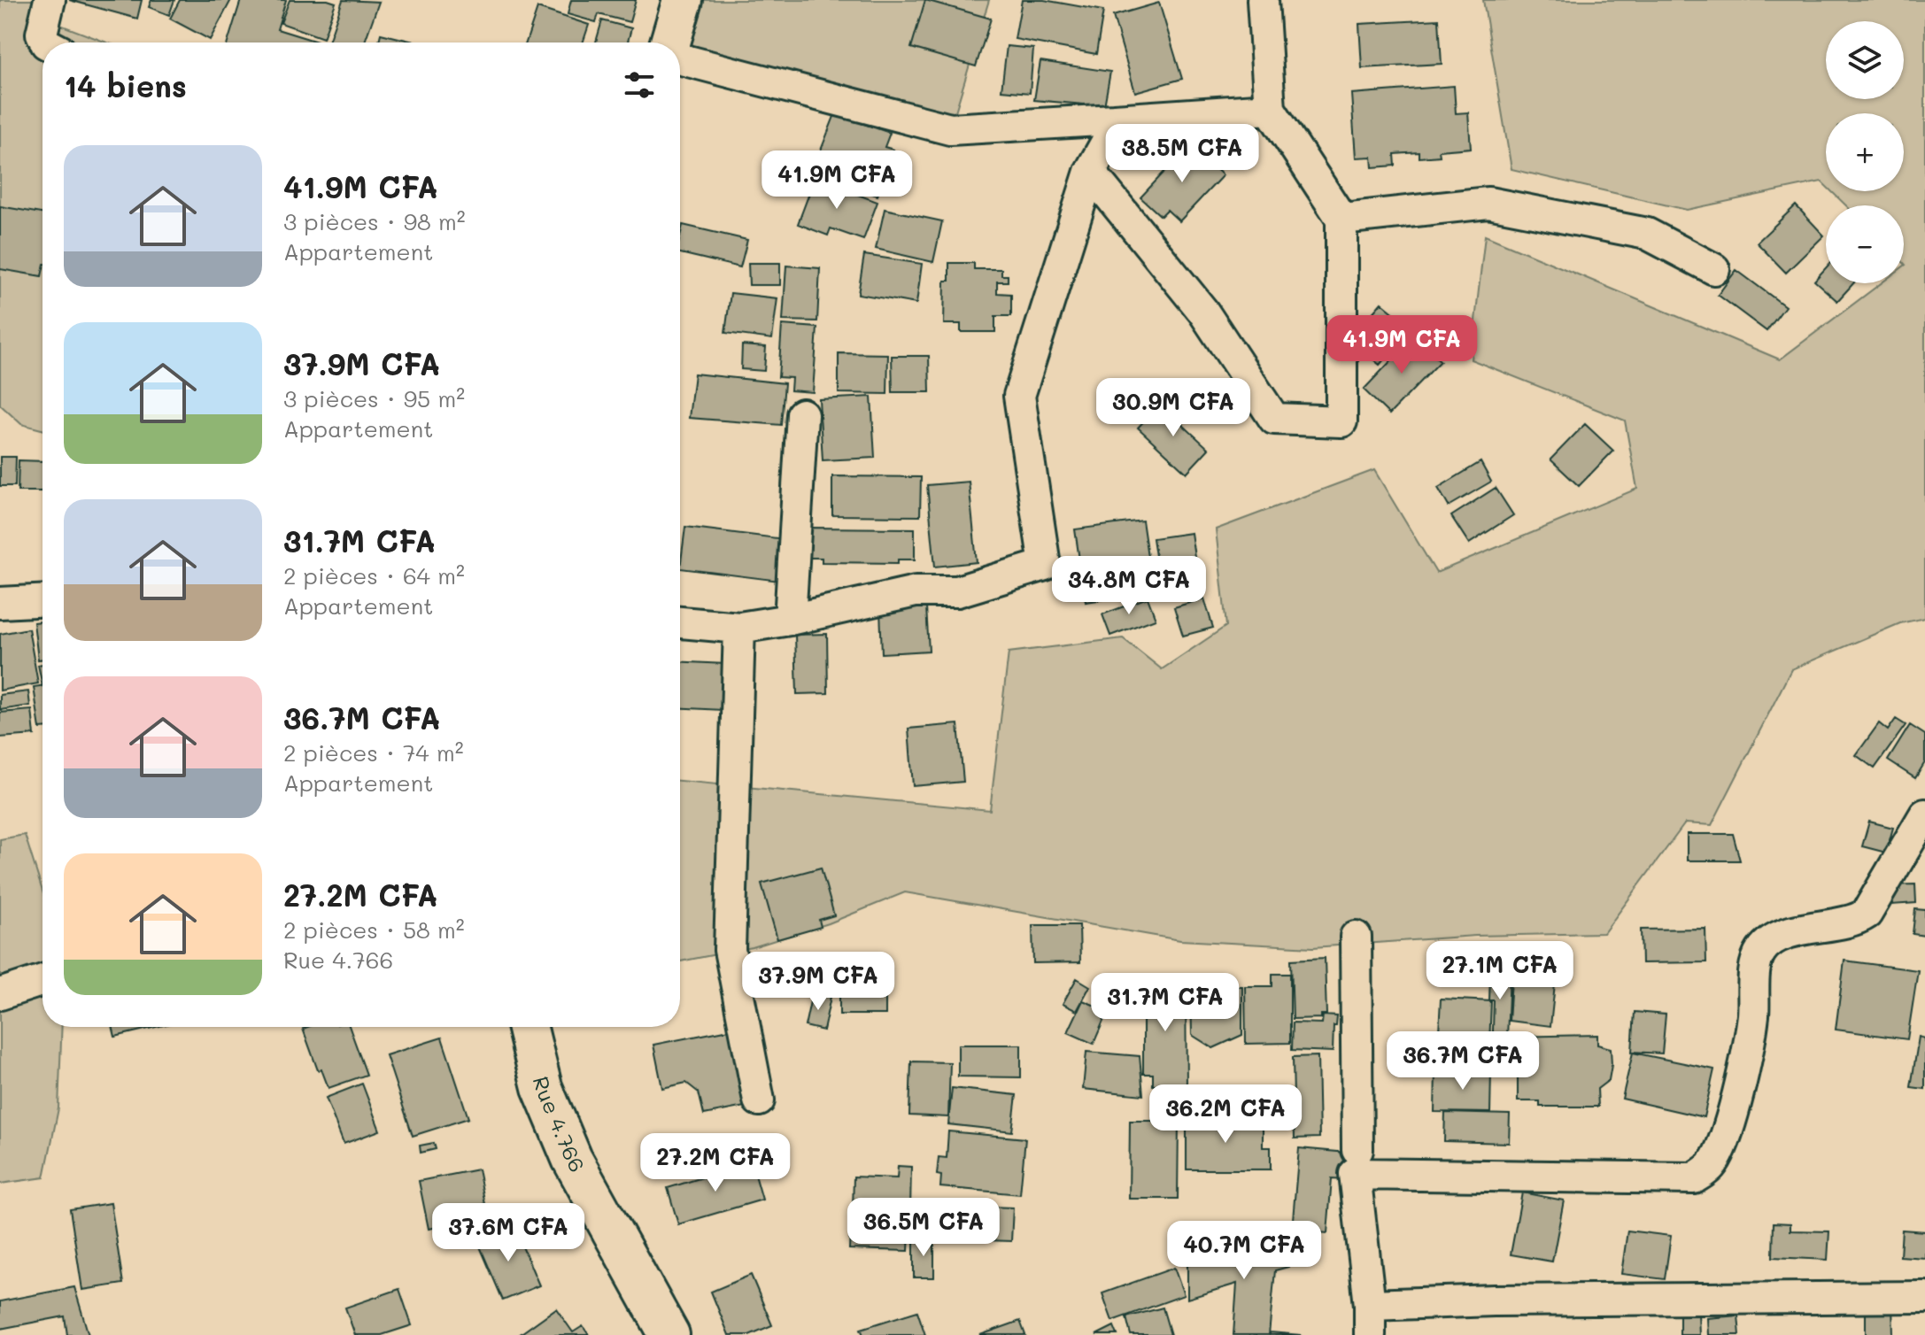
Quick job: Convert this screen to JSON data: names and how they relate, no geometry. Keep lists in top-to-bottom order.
{
  "streets": {
    "street": ["Rue 4.766"]
  },
  "page": {
    "map_buttons": ["+", "−"],
    "heading": "14 biens",
    "price": [
      "38.5M CFA",
      "41.9M CFA",
      "41.9M CFA",
      "30.9M CFA",
      "34.8M CFA",
      "27.1M CFA",
      "37.9M CFA",
      "31.7M CFA",
      "36.7M CFA",
      "36.2M CFA",
      "27.2M CFA",
      "36.5M CFA",
      "37.6M CFA",
      "40.7M CFA"
    ],
    "list": [
      {
        "name": "41.9M CFA",
        "note": "3 pièces · 98 m² · Appartement"
      },
      {
        "name": "37.9M CFA",
        "note": "3 pièces · 95 m² · Appartement"
      },
      {
        "name": "31.7M CFA",
        "note": "2 pièces · 64 m² · Appartement"
      },
      {
        "name": "36.7M CFA",
        "note": "2 pièces · 74 m² · Appartement"
      },
      {
        "name": "27.2M CFA",
        "note": "2 pièces · 58 m² · Rue 4.766"
      }
    ]
  }
}
